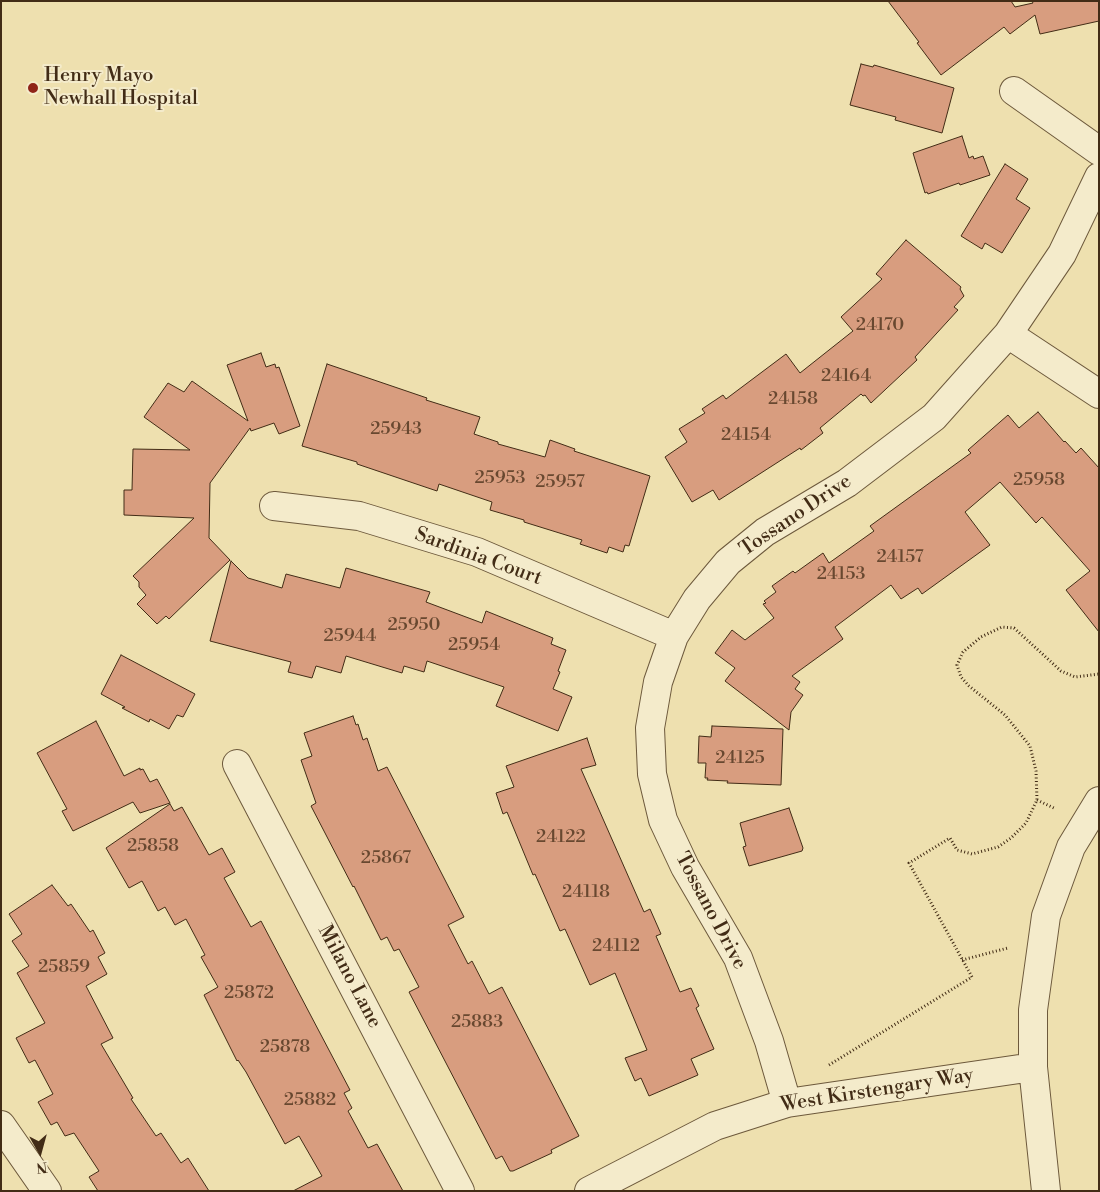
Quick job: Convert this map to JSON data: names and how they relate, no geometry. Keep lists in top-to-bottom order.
{
  "streets": {
    "street": [
      "Tossano Drive",
      "Sardinia Court",
      "Milano Lane",
      "West Kirstengary Way"
    ]
  },
  "crossings": [
    ["Tossano Drive", "Sardinia Court"],
    ["Tossano Drive", "West Kirstengary Way"]
  ],
  "places": ["Henry Mayo Newhall Hospital"],
  "house_numbers": [
    "24170",
    "24164",
    "24158",
    "25943",
    "24154",
    "25953",
    "25958",
    "25957",
    "24157",
    "24153",
    "25950",
    "25944",
    "25954",
    "24125",
    "24122",
    "25858",
    "25867",
    "24118",
    "24112",
    "25859",
    "25872",
    "25883",
    "25878",
    "25882"
  ],
  "north": "bottom"
}
